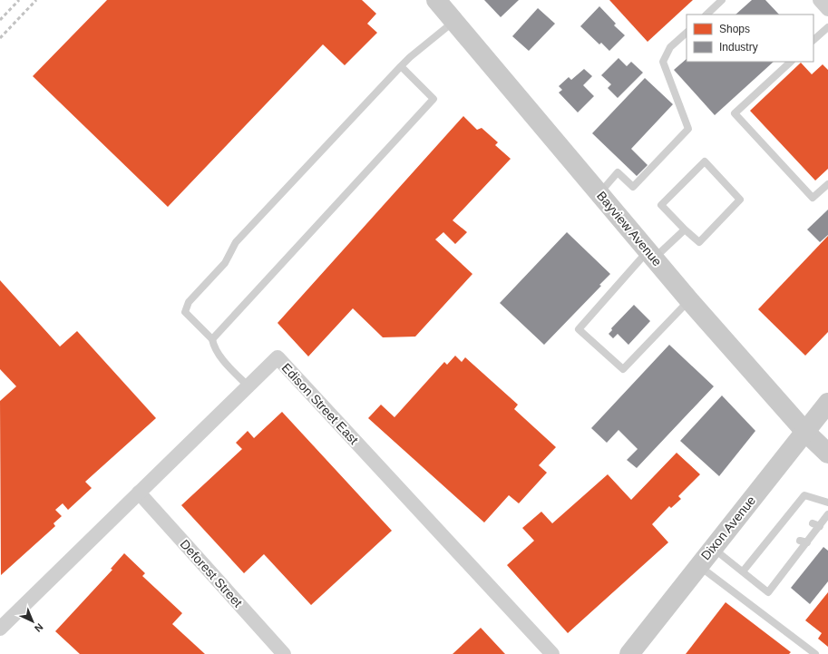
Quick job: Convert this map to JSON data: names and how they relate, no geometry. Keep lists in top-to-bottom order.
{
  "streets": {
    "street": [
      "Bayview Avenue",
      "Edison Street East",
      "Dixon Avenue",
      "Deforest Street"
    ]
  },
  "crossings": [
    ["Bayview Avenue", "Dixon Avenue"],
    ["Edison Street East", "Deforest Street"]
  ],
  "legend": ["Shops", "Industry"],
  "north": "bottom right"
}
